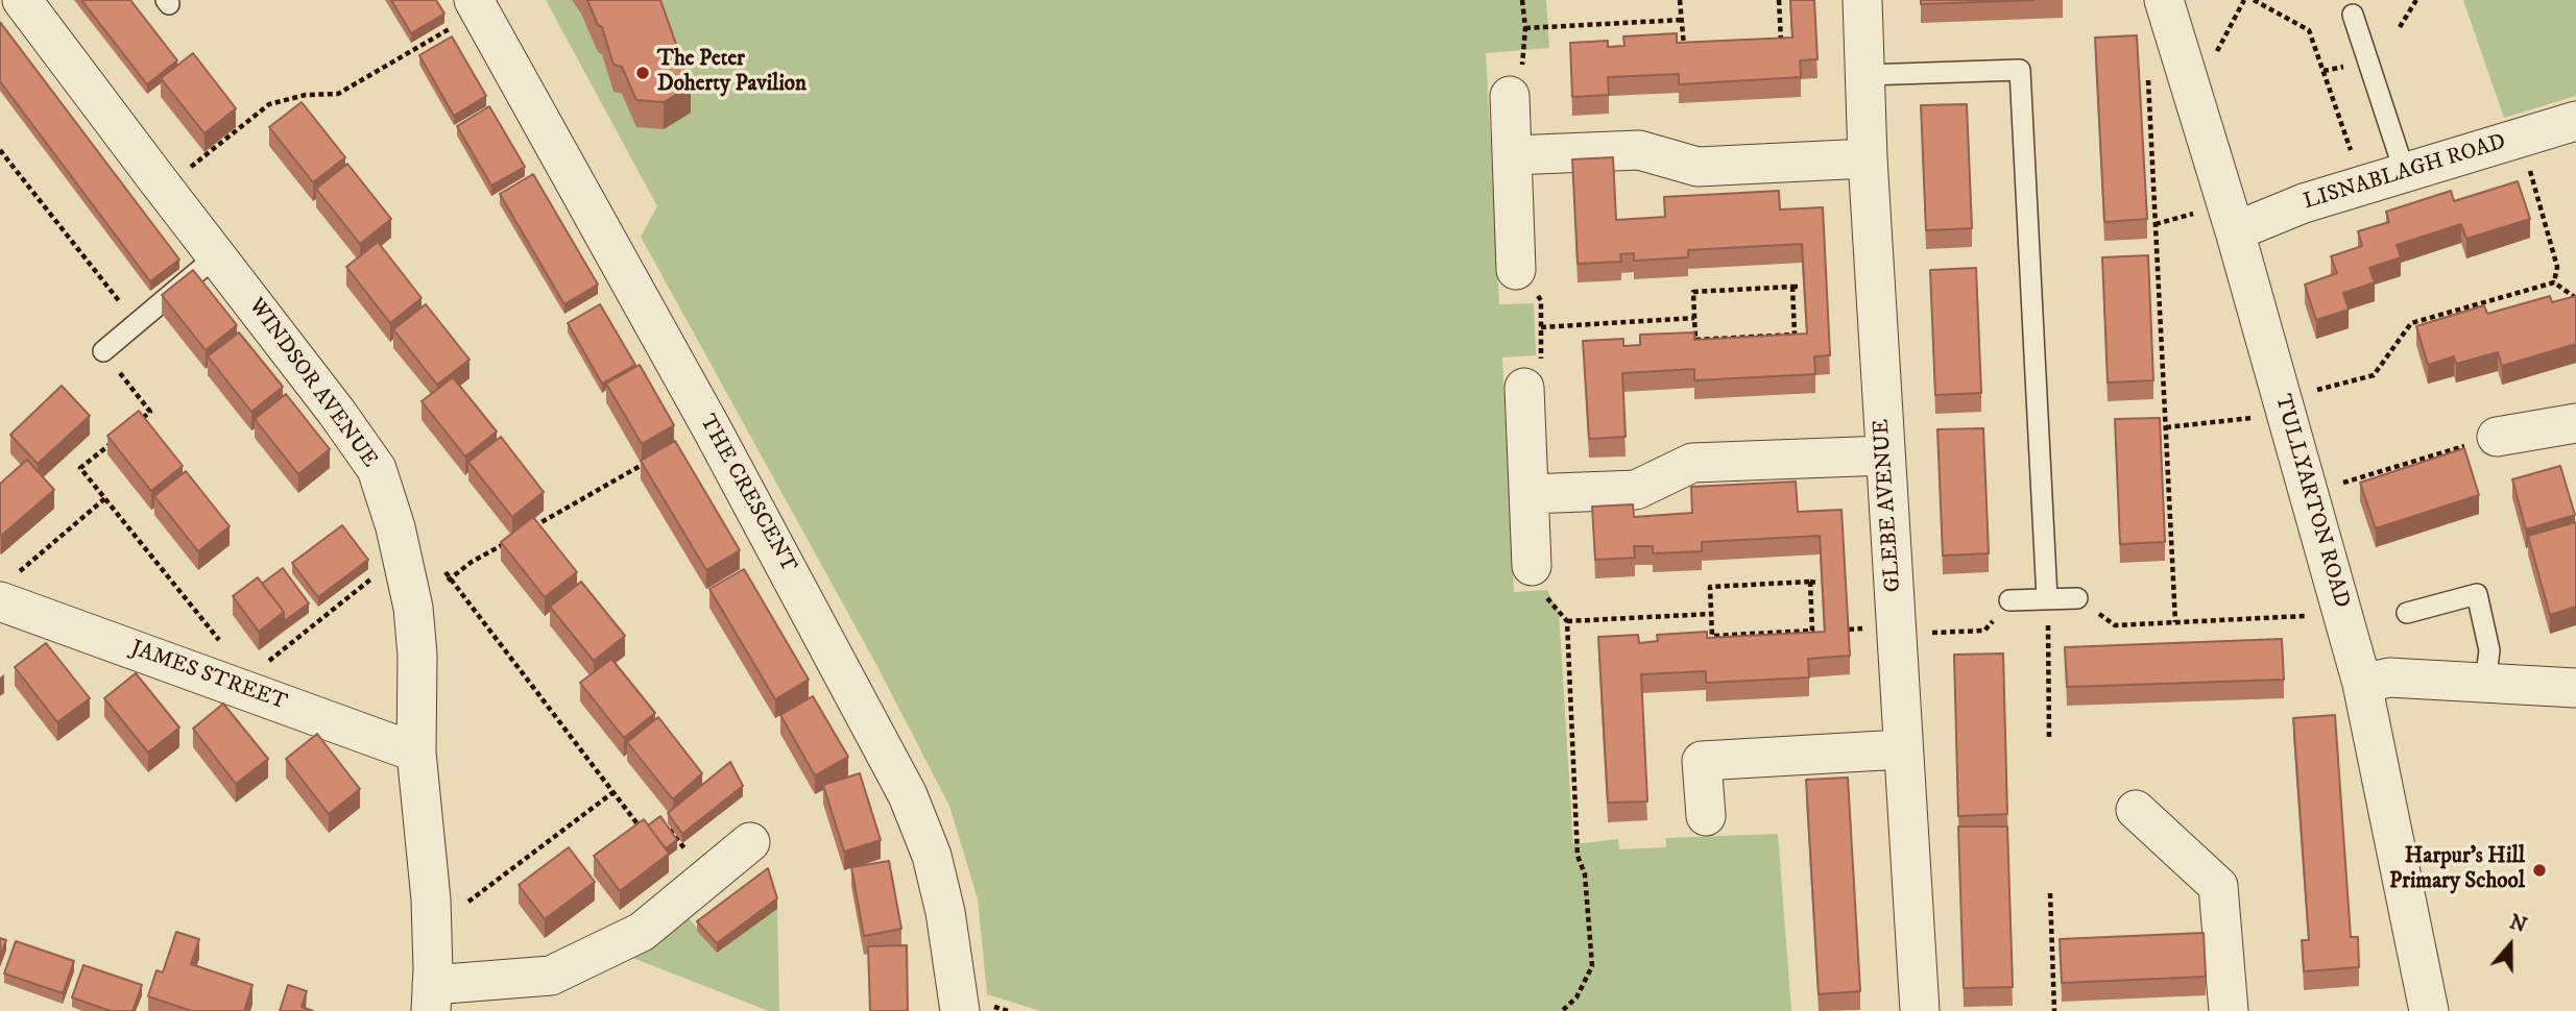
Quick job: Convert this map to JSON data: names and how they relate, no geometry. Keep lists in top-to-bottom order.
{
  "streets": {
    "street": [
      "LISNABLAGH ROAD",
      "WINDSOR AVENUE",
      "THE CRESCENT",
      "TULLYARTON ROAD",
      "GLEBE AVENUE",
      "JAMES STREET"
    ]
  },
  "crossings": [
    ["LISNABLAGH ROAD", "TULLYARTON ROAD"],
    ["WINDSOR AVENUE", "JAMES STREET"]
  ],
  "places": ["The Peter Doherty Pavilion", "Harpur's Hill Primary School"],
  "north": "top"
}
